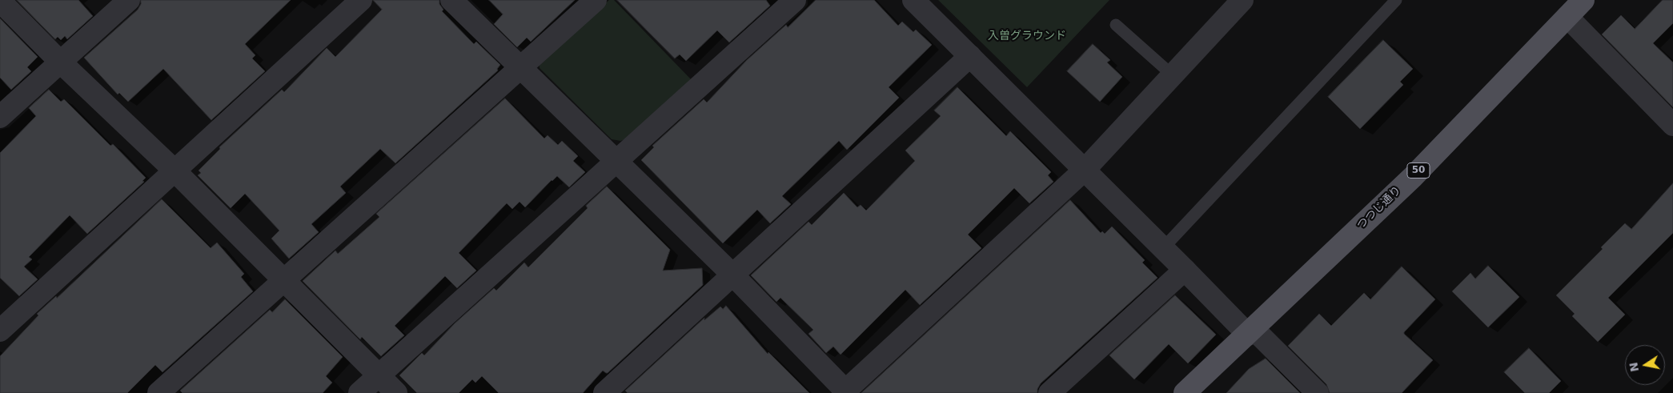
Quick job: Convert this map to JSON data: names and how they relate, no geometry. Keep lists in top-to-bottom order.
{
  "streets": {
    "main road": ["50", "つつじ通り"]
  },
  "parks": ["入曽グラウンド"],
  "north": "left"
}
